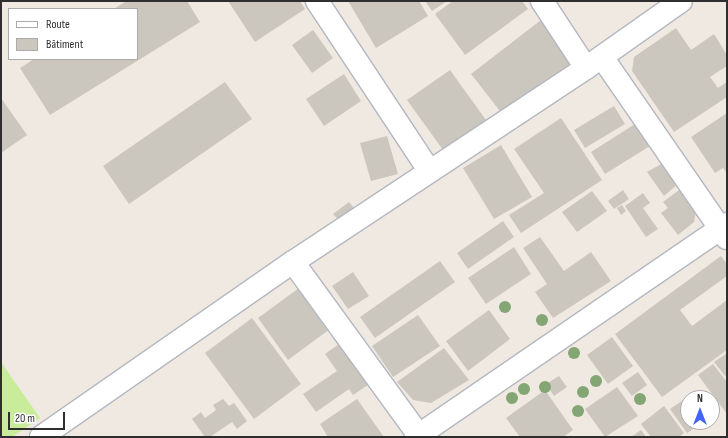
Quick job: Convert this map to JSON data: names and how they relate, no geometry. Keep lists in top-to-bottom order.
{
  "legend": ["Route", "Bâtiment"],
  "scale_bar": "20 m",
  "north": "top"
}
